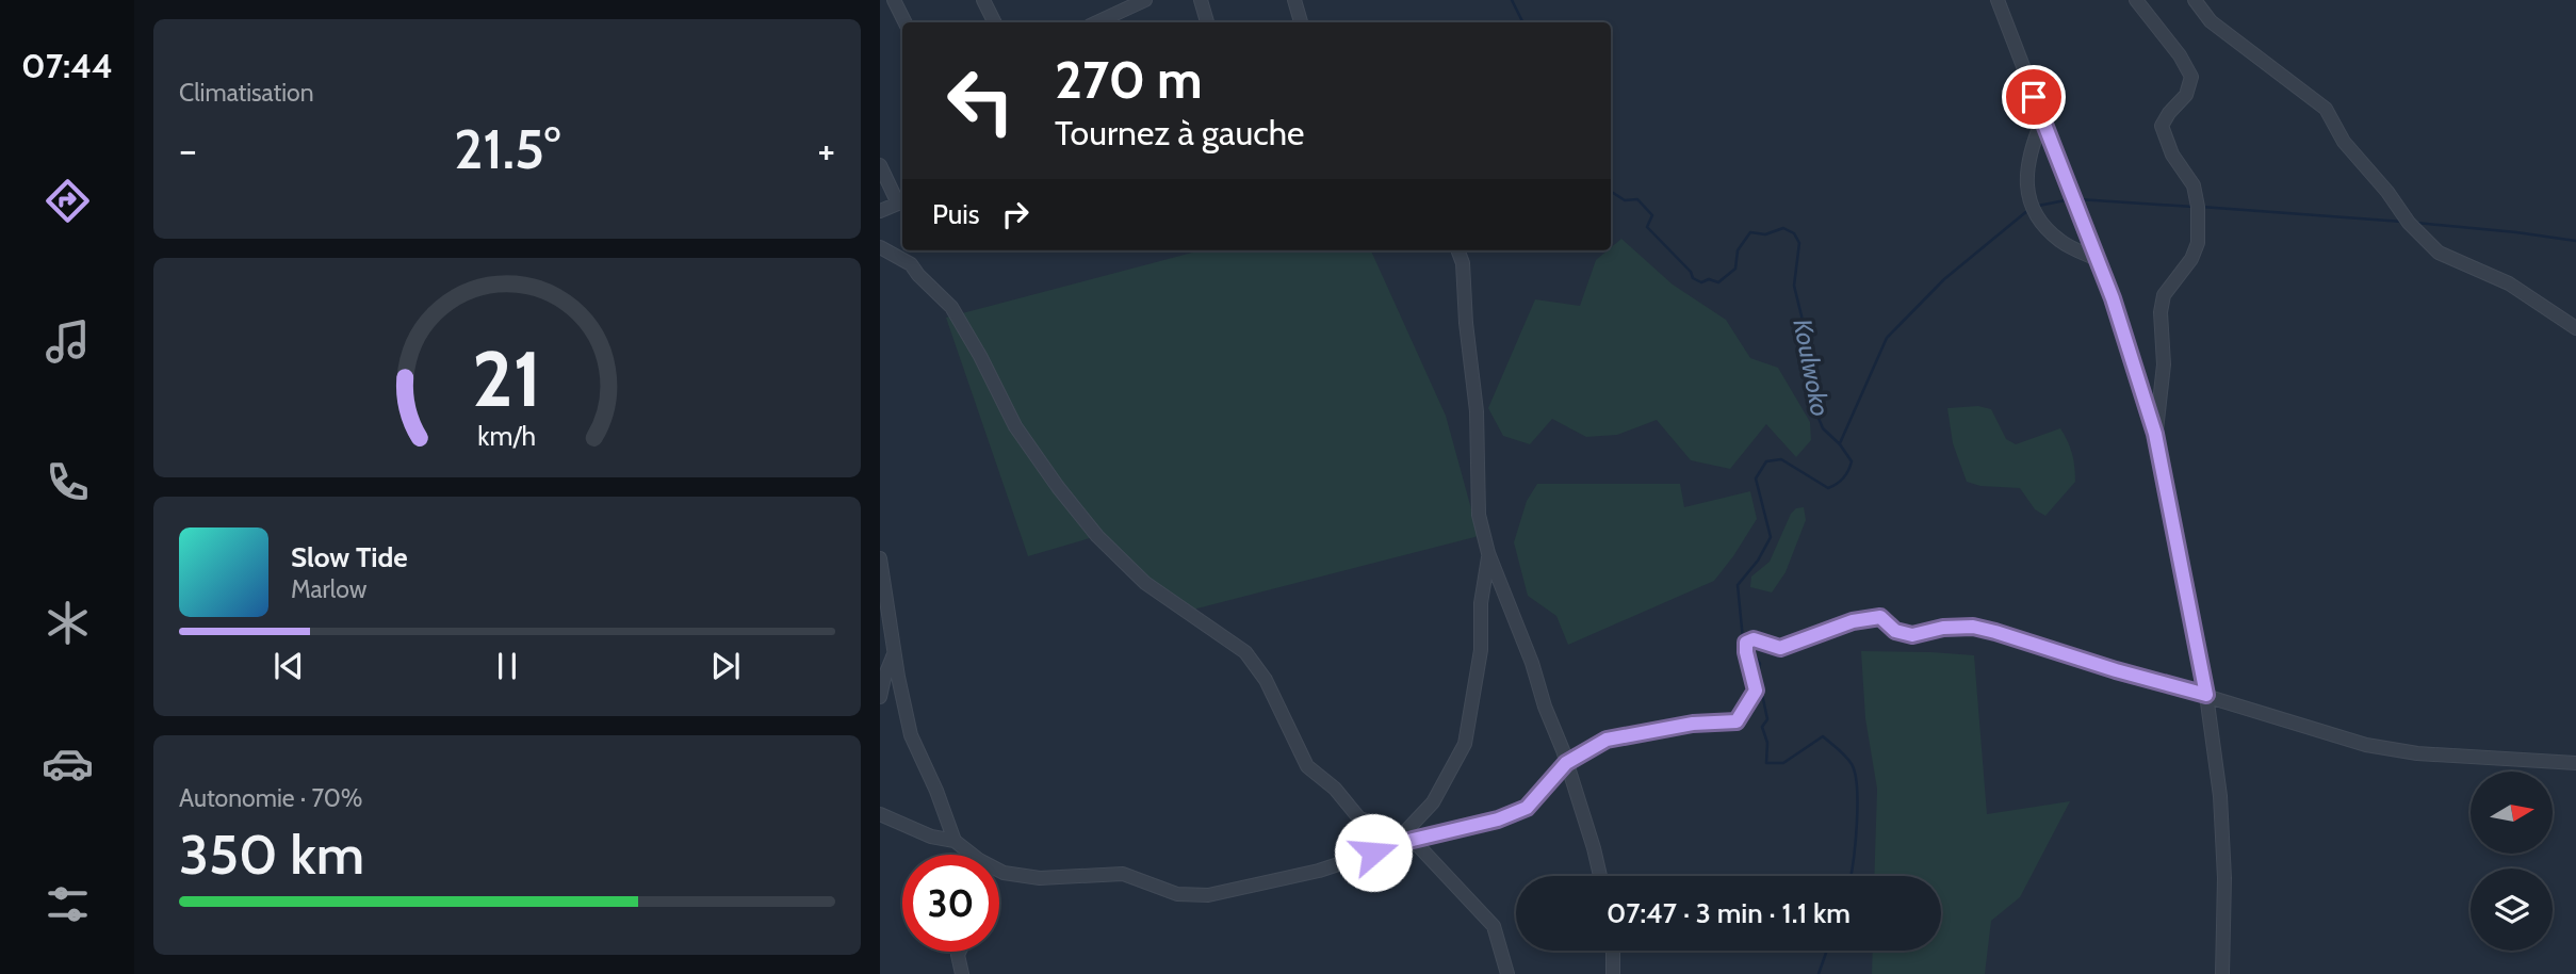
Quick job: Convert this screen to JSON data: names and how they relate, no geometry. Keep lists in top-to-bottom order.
{
  "water": ["Koulwoko"],
  "north": "right",
  "page": {
    "tabs": "07:44",
    "tile": [
      "Climatisation",
      ["Autonomie · 70%", "350 km"]
    ],
    "turn": ["270 m", "Tournez à gauche"],
    "heat": ["−", "21.5°", "+"],
    "then": "Puis",
    "song": ["Slow Tide", "Marlow"],
    "limit": "30",
    "trip": "07:47 · 3 min · 1.1 km",
    "gauge": ["21", "km/h"]
  }
}
